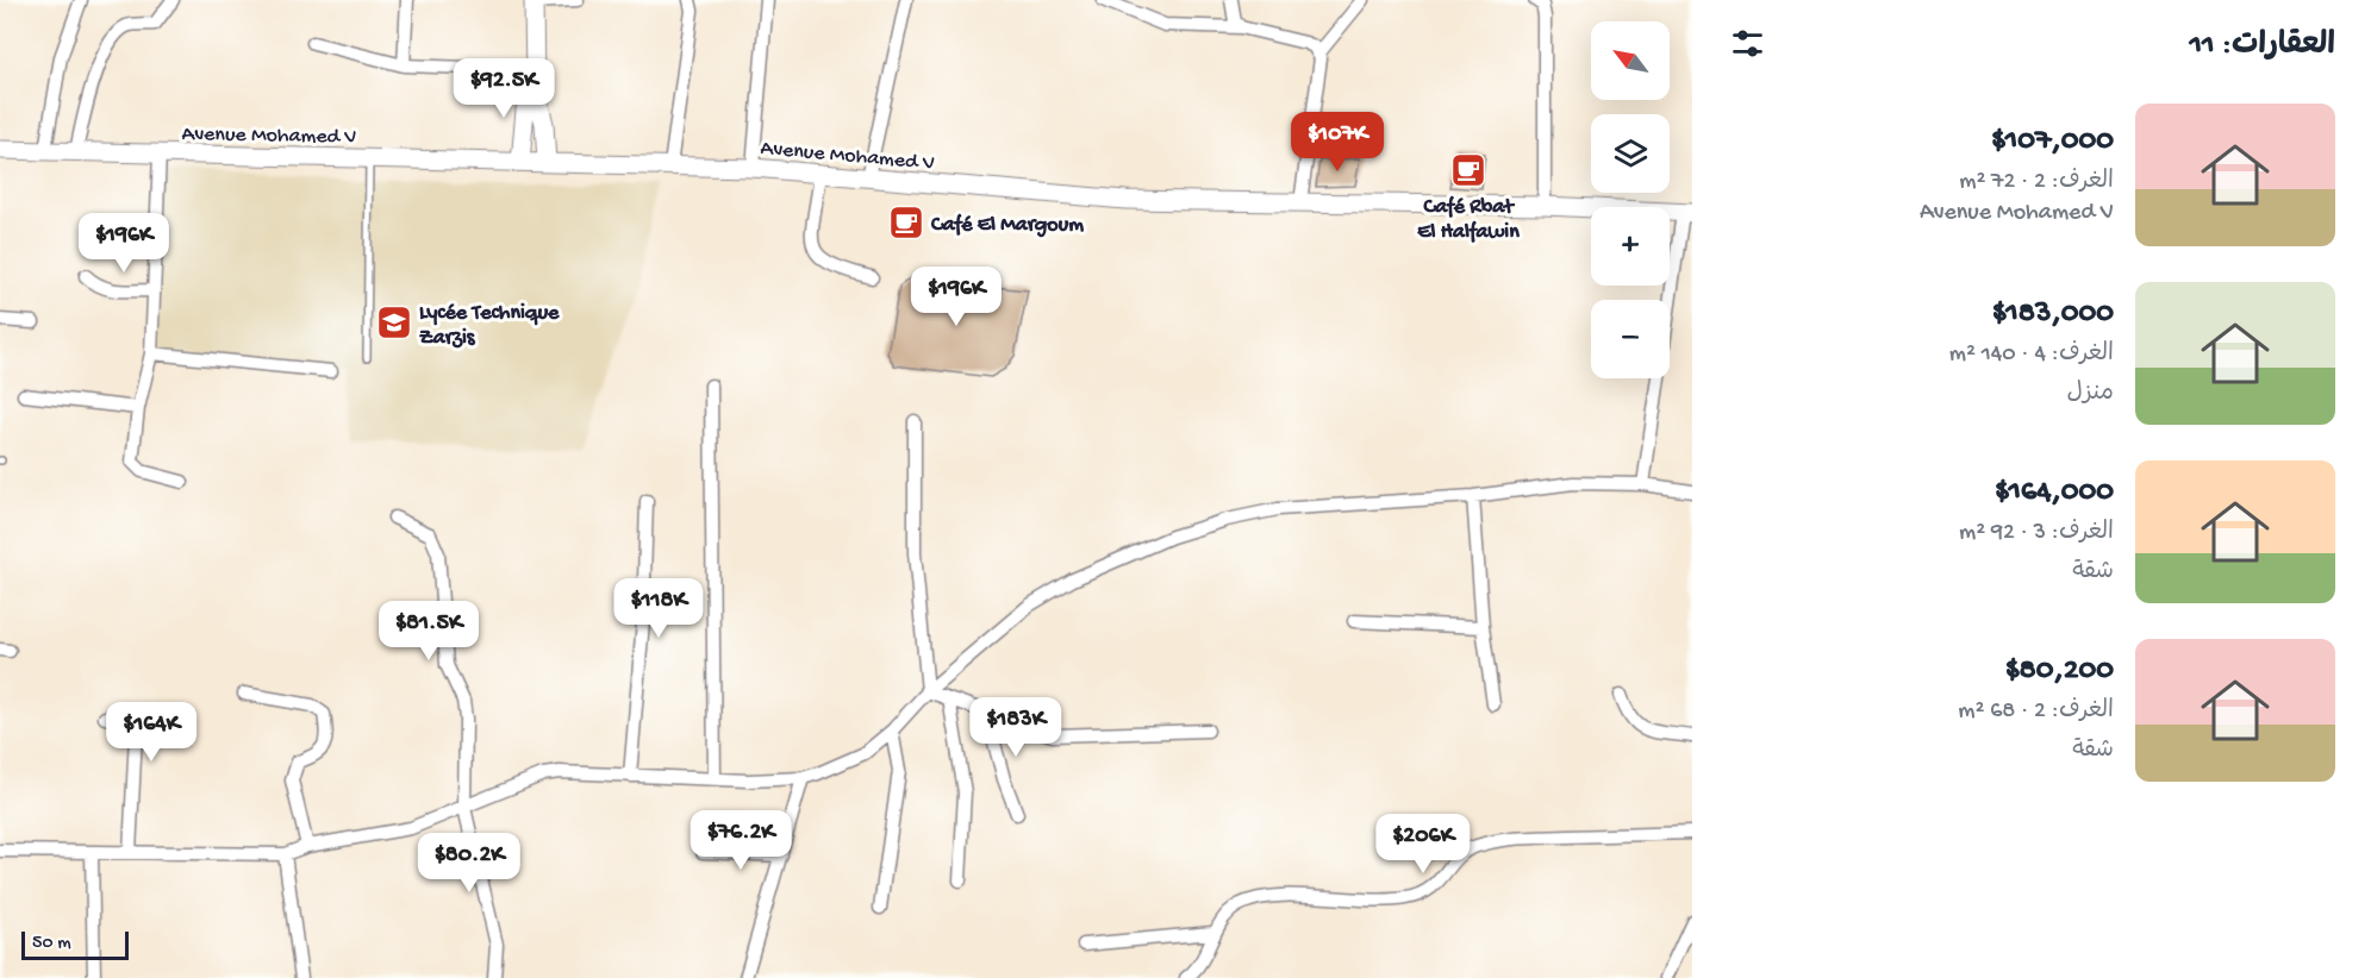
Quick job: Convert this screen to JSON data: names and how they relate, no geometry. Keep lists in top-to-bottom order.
{
  "streets": {
    "main road": ["Avenue Mohamed V"]
  },
  "places": {
    "cafe": ["Café Rbat El Halfawin", "Café El Margoum"],
    "school or university": ["Lycée Technique Zarzis"]
  },
  "scale_bar": "50 m",
  "north": "top left",
  "page": {
    "heading": "العقارات: 11",
    "map_buttons": ["+", "−"],
    "price": [
      "$92.5K",
      "$107K",
      "$196K",
      "$196K",
      "$118K",
      "$81.5K",
      "$183K",
      "$164K",
      "$76.2K",
      "$206K",
      "$80.2K"
    ],
    "list": [
      {
        "name": "$107,000",
        "note": "الغرف: 2 · 72 m² · Avenue Mohamed V"
      },
      {
        "name": "$183,000",
        "note": "الغرف: 4 · 140 m² · منزل"
      },
      {
        "name": "$164,000",
        "note": "الغرف: 3 · 92 m² · شقة"
      },
      {
        "name": "$80,200",
        "note": "الغرف: 2 · 68 m² · شقة"
      }
    ],
    "scale": "50 m"
  }
}
